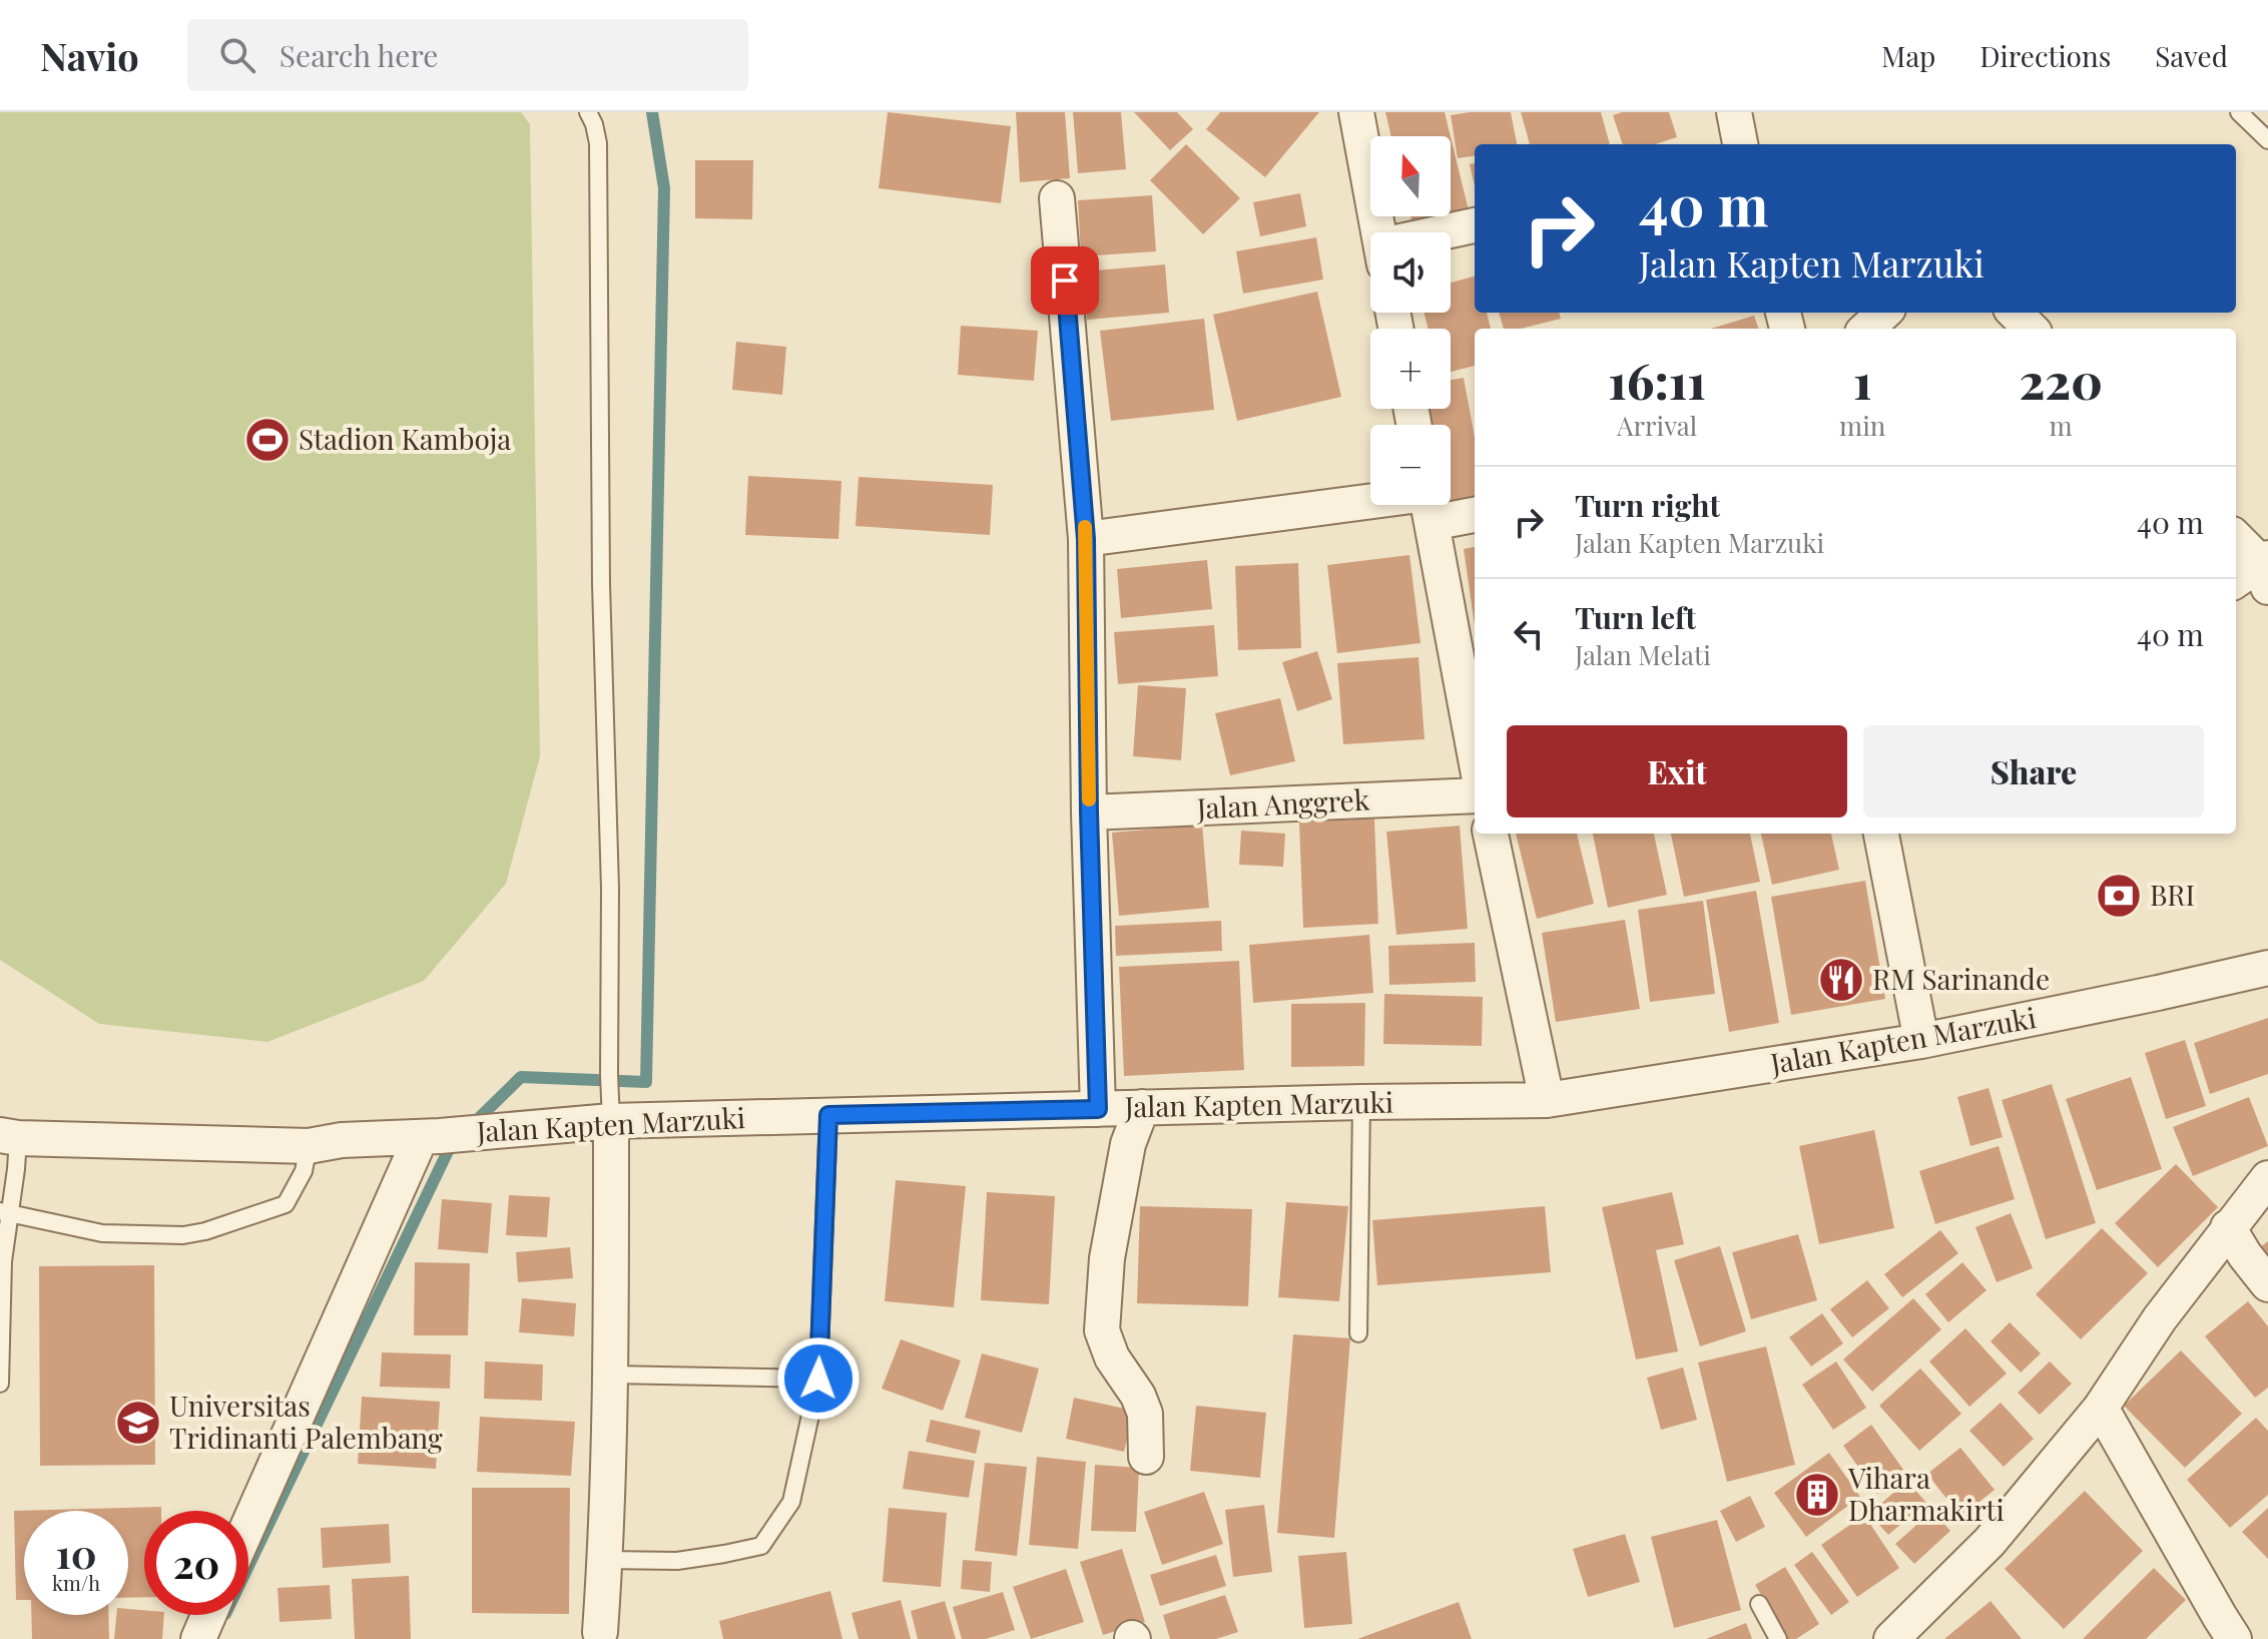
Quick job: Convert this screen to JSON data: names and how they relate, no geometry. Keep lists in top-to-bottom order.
{
  "streets": {
    "street": ["Jalan Anggrek", "Jalan Kapten Marzuki"]
  },
  "places": {
    "sports": ["Stadion Kamboja"],
    "bank": ["BRI"],
    "restaurant": ["RM Sarinande"],
    "school or university": ["Universitas Tridinanti Palembang"],
    "building": ["Vihara Dharmakirti"]
  },
  "north": "top",
  "page": {
    "header": "Navio",
    "search": "Search here",
    "nav": ["Map", "Directions", "Saved"],
    "map_buttons": ["+", "−"],
    "turn": ["40 m", "Jalan Kapten Marzuki"],
    "eta": [
      "16:11",
      "Arrival",
      "1",
      "min",
      "220",
      "m"
    ],
    "list": [
      {
        "name": "Turn right",
        "note": "Jalan Kapten Marzuki",
        "value": "40 m"
      },
      {
        "name": "Turn left",
        "note": "Jalan Melati",
        "value": "40 m"
      }
    ],
    "buttons": ["Exit", "Share"],
    "speed": "10 km/h",
    "limit": "20"
  }
}
